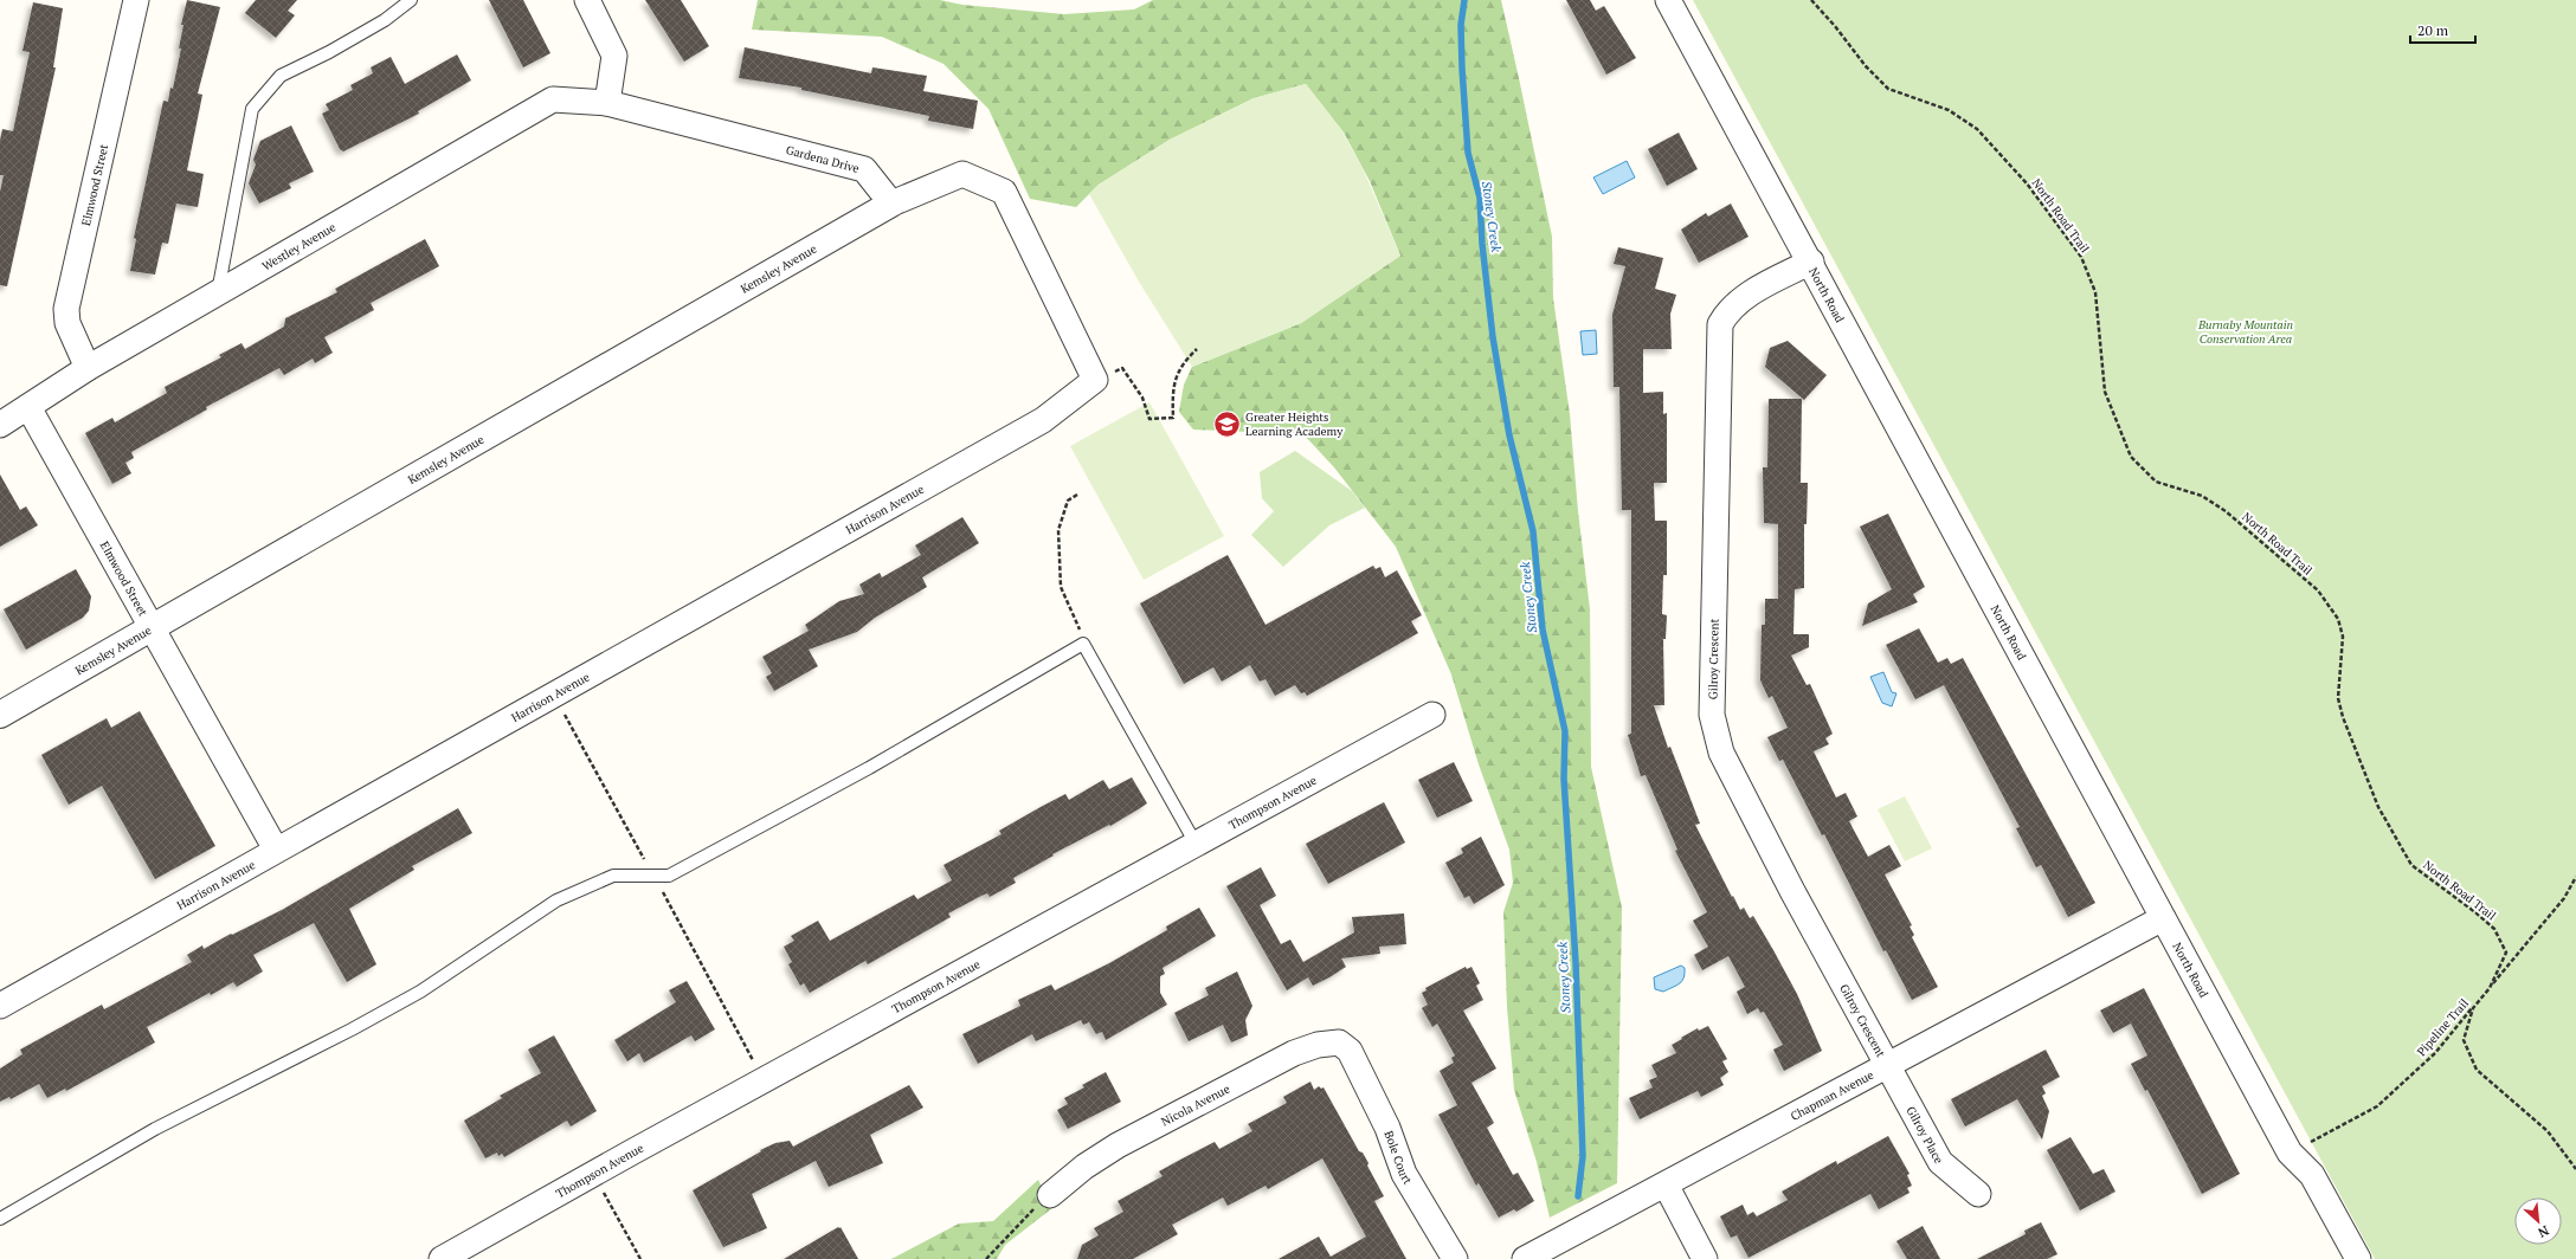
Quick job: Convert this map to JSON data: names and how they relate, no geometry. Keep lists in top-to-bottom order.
{
  "streets": {
    "street": [
      "Gardena Drive",
      "Elmwood Street",
      "Westley Avenue",
      "Kemsley Avenue",
      "North Road",
      "Harrison Avenue",
      "Gilroy Crescent",
      "Thompson Avenue",
      "Chapman Avenue",
      "Nicola Avenue",
      "Gilroy Place",
      "Bole Court"
    ],
    "path": ["North Road Trail", "Pipeline Trail"]
  },
  "crossings": [
    ["Gardena Drive", "Westley Avenue"],
    ["Gardena Drive", "Kemsley Avenue"],
    ["Elmwood Street", "Westley Avenue"],
    ["Elmwood Street", "Kemsley Avenue"],
    ["Elmwood Street", "Harrison Avenue"],
    ["North Road Trail", "Pipeline Trail"],
    ["North Road", "Gilroy Crescent"],
    ["North Road", "Pipeline Trail"],
    ["North Road", "Chapman Avenue"],
    ["Gilroy Crescent", "Chapman Avenue"],
    ["Gilroy Crescent", "Gilroy Place"],
    ["Chapman Avenue", "Gilroy Place"],
    ["Nicola Avenue", "Bole Court"]
  ],
  "water": ["Stoney Creek"],
  "parks": ["Burnaby Mountain Conservation Area"],
  "places": {
    "school or university": ["Greater Heights Learning Academy"]
  },
  "scale_bar": "20 m",
  "north": "bottom right"
}
